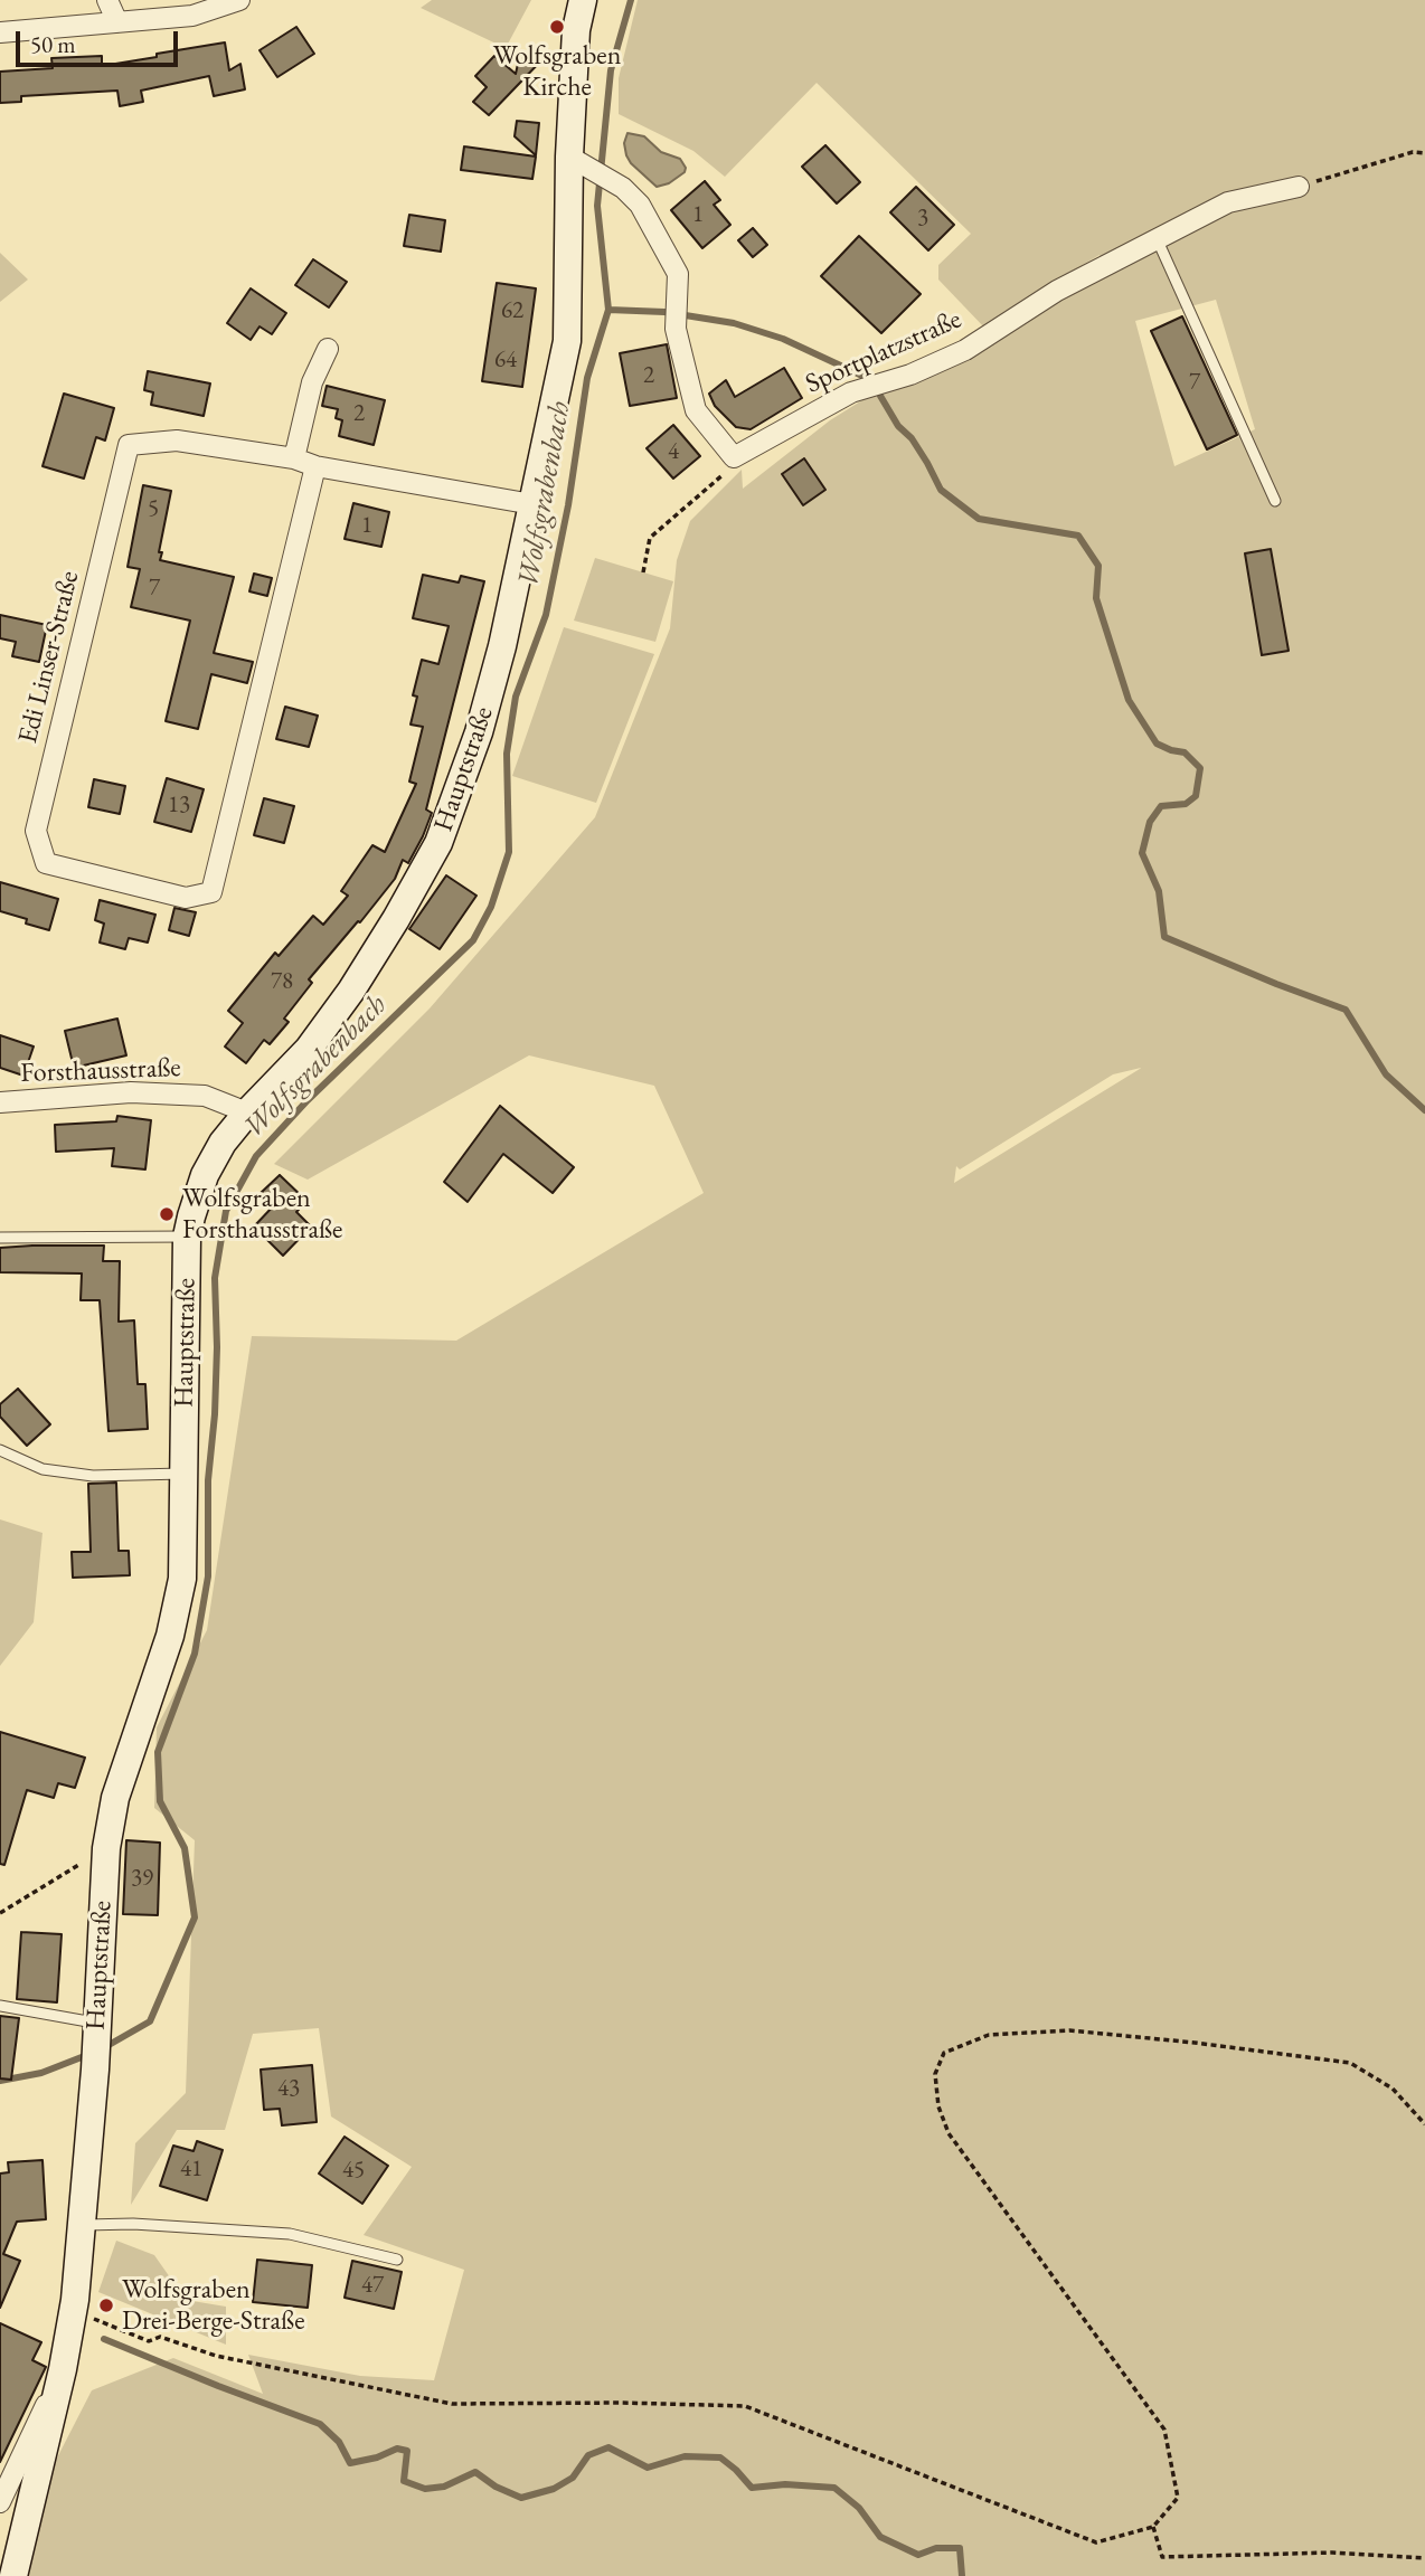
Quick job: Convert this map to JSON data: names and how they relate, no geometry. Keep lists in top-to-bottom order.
{
  "streets": {
    "main road": ["Hauptstraße"],
    "street": ["Sportplatzstraße", "Edi Linser-Straße", "Forsthausstraße"]
  },
  "crossings": [
    ["Edi Linser-Straße", "Hauptstraße"],
    ["Hauptstraße", "Forsthausstraße"]
  ],
  "water": ["Wolfsgrabenbach"],
  "places": ["Wolfsgraben Kirche", "Wolfsgraben Forsthausstraße", "Wolfsgraben Drei-Berge-Straße"],
  "house_numbers": [
    "1",
    "3",
    "62",
    "64",
    "2",
    "7",
    "2",
    "4",
    "5",
    "1",
    "7",
    "13",
    "78",
    "39",
    "43",
    "41",
    "45",
    "47"
  ],
  "scale_bar": "50 m"
}
